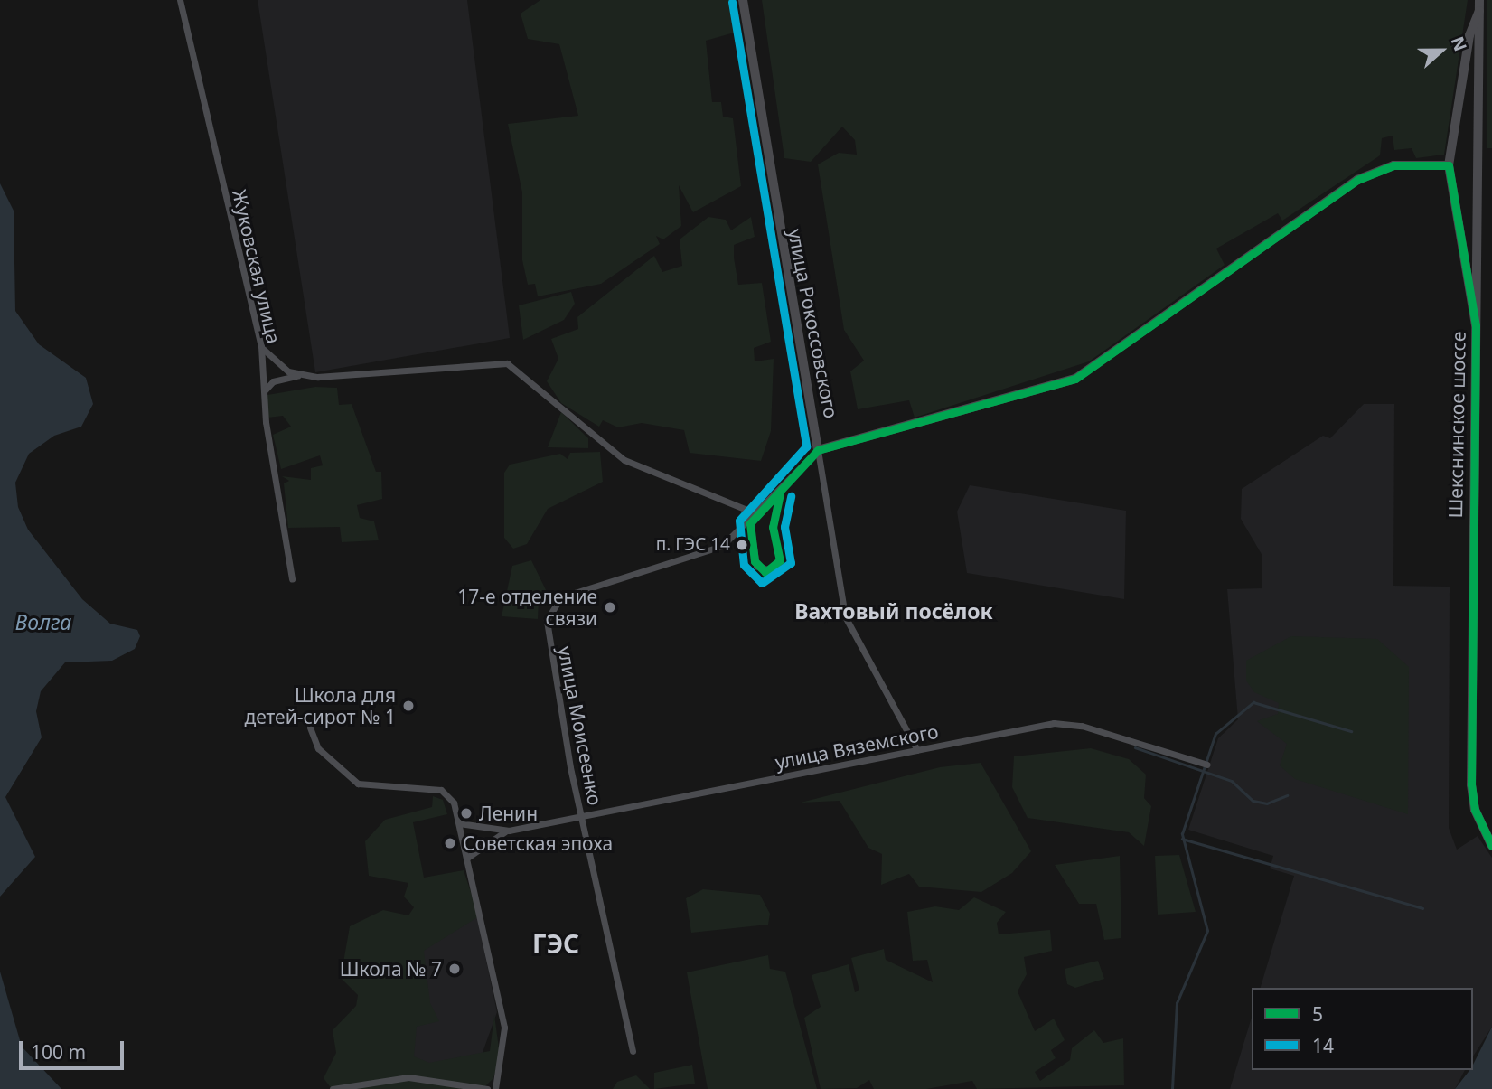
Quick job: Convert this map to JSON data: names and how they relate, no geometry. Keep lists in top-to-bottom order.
{
  "streets": {
    "street": [
      "Жуковская улица",
      "улица Рокоссовского",
      "Шекснинское шоссе",
      "улица Моисеенко",
      "улица Вяземского"
    ]
  },
  "crossings": [
    ["улица Рокоссовского", "улица Моисеенко"],
    ["улица Рокоссовского", "улица Вяземского"],
    ["улица Моисеенко", "улица Вяземского"]
  ],
  "districts": ["Вахтовый посёлок", "ГЭС"],
  "water": ["Волга"],
  "places": [
    "п. ГЭС 14",
    "17-е отделение связи",
    "Школа для детей-сирот № 1",
    "Ленин",
    "Советская эпоха",
    "Школа № 7"
  ],
  "lines": ["transit line 14", "transit line 5"],
  "legend": ["5", "14"],
  "scale_bar": "100 m",
  "north": "right"
}
